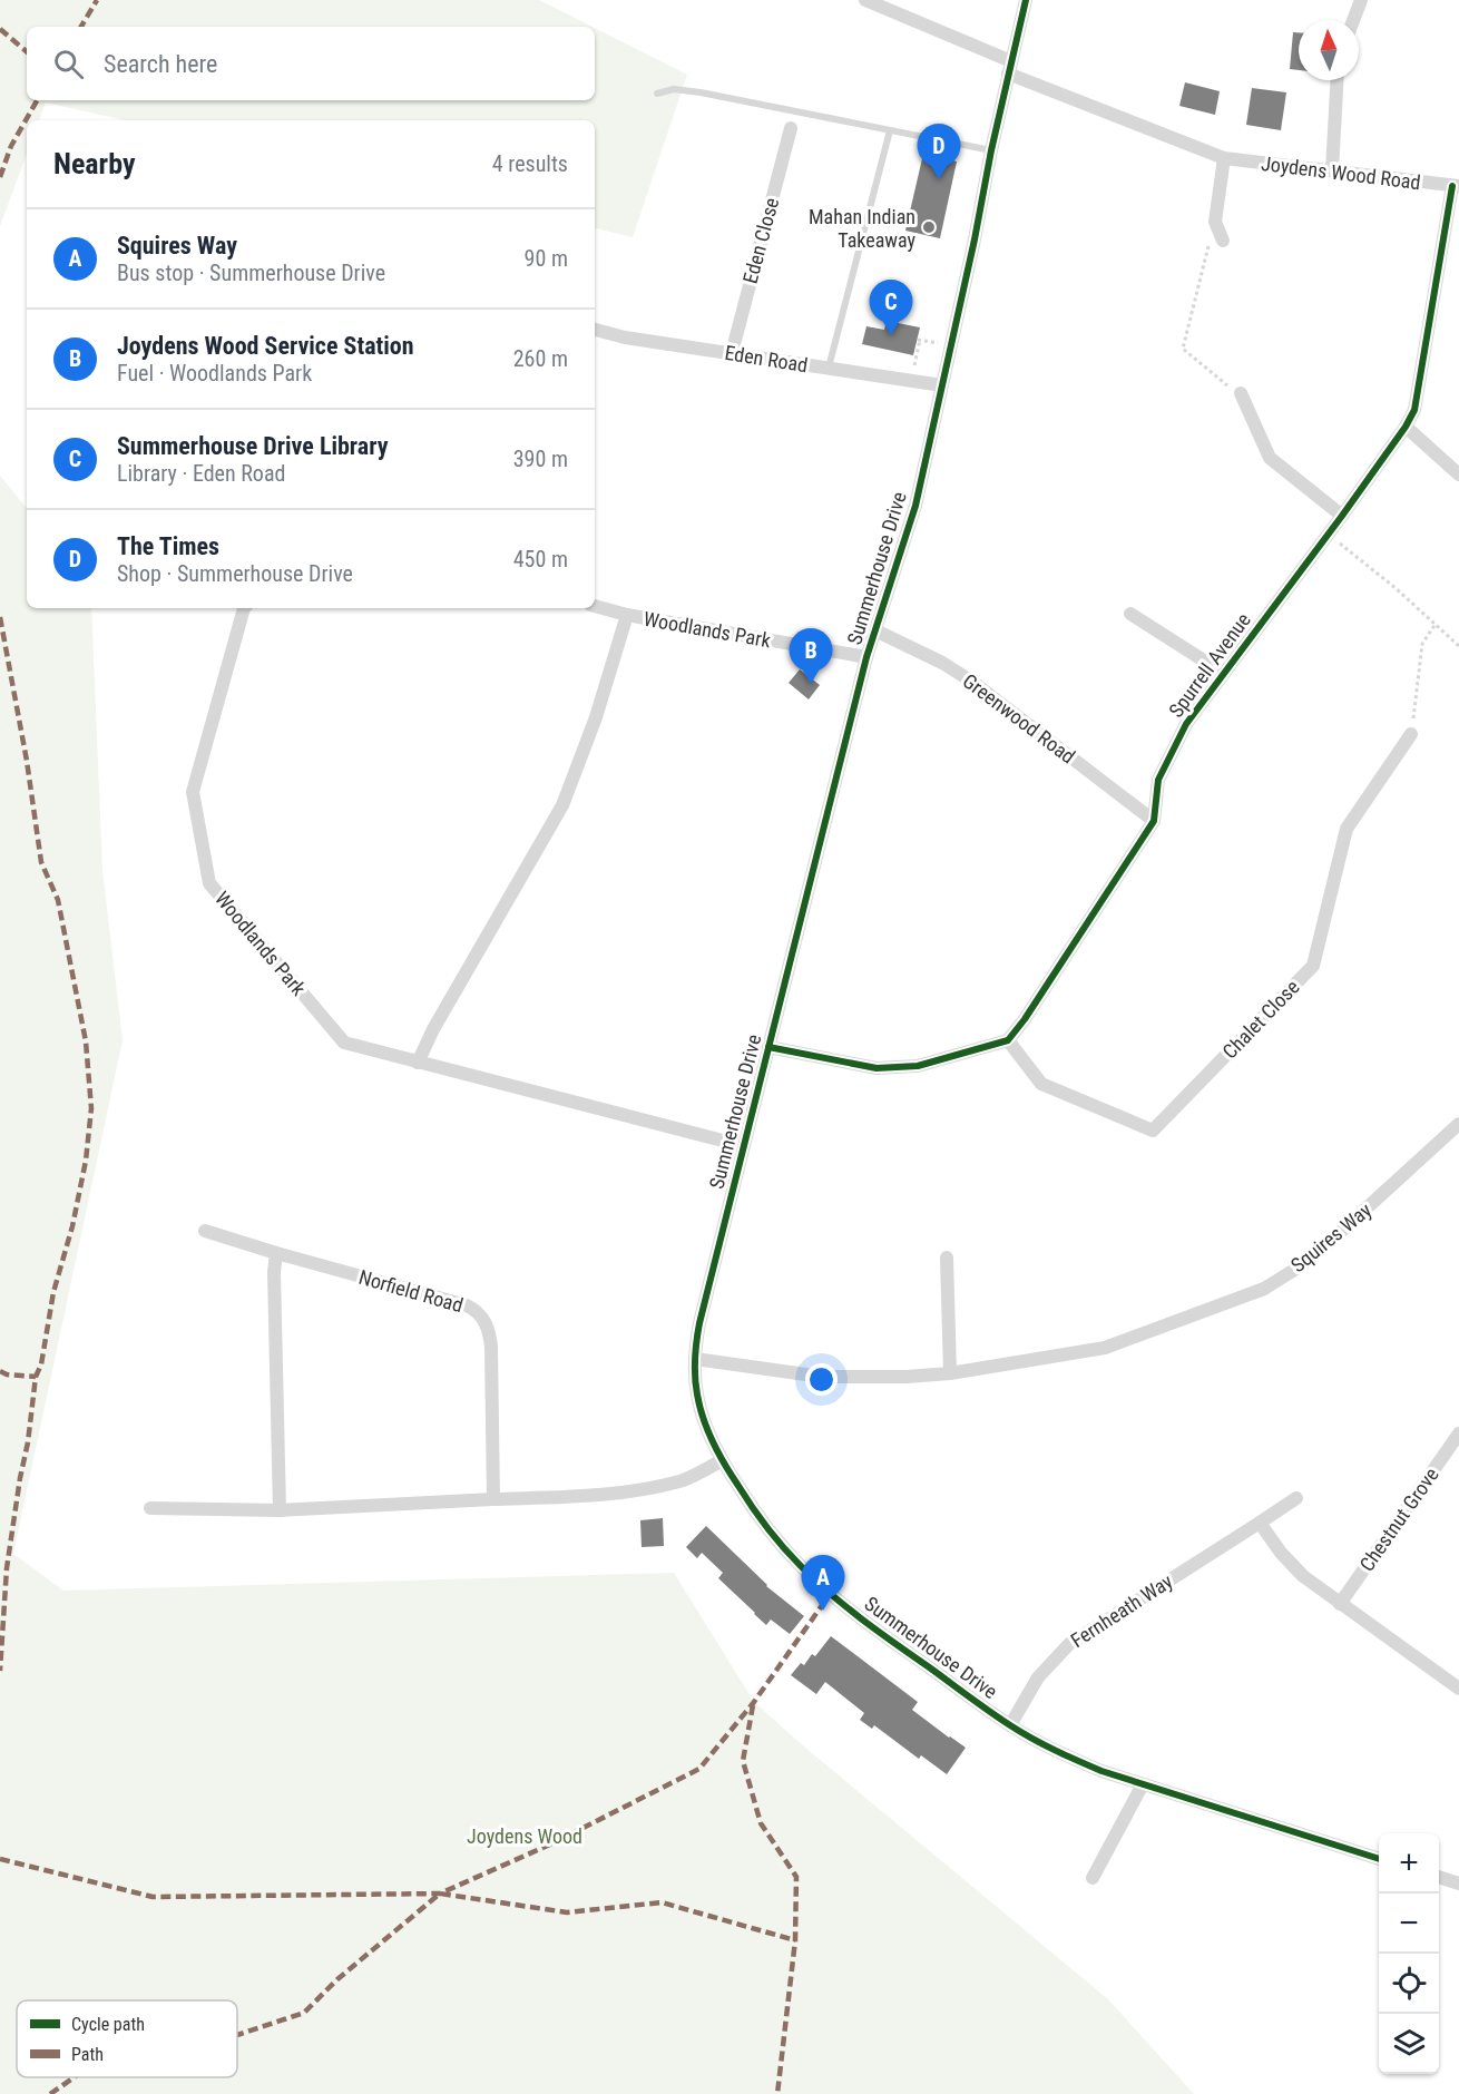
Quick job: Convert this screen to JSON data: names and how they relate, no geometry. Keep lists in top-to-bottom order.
{
  "streets": {
    "street": [
      "Joydens Wood Road",
      "Eden Close",
      "Eden Road",
      "Summerhouse Drive",
      "Woodlands Park",
      "Spurrell Avenue",
      "Greenwood Road",
      "Chalet Close",
      "Squires Way",
      "Norfield Road",
      "Chestnut Grove",
      "Fernheath Way"
    ]
  },
  "crossings": [
    ["Joydens Wood Road", "Summerhouse Drive"],
    ["Joydens Wood Road", "Spurrell Avenue"],
    ["Eden Close", "Eden Road"],
    ["Eden Road", "Summerhouse Drive"],
    ["Summerhouse Drive", "Woodlands Park"],
    ["Summerhouse Drive", "Greenwood Road"],
    ["Summerhouse Drive", "Squires Way"],
    ["Summerhouse Drive", "Fernheath Way"],
    ["Spurrell Avenue", "Greenwood Road"],
    ["Spurrell Avenue", "Chalet Close"]
  ],
  "parks": ["Joydens Wood"],
  "places": ["Mahan Indian Takeaway"],
  "legend": ["Cycle path", "Path"],
  "north": "top",
  "page": {
    "search": "Search here",
    "heading": ["Nearby", "4 results"],
    "pins": [
      "D",
      "C",
      "B",
      "A"
    ],
    "list": [
      {
        "mark": "A",
        "name": "Squires Way",
        "note": "Bus stop · Summerhouse Drive",
        "value": "90 m"
      },
      {
        "mark": "B",
        "name": "Joydens Wood Service Station",
        "note": "Fuel · Woodlands Park",
        "value": "260 m"
      },
      {
        "mark": "C",
        "name": "Summerhouse Drive Library",
        "note": "Library · Eden Road",
        "value": "390 m"
      },
      {
        "mark": "D",
        "name": "The Times",
        "note": "Shop · Summerhouse Drive",
        "value": "450 m"
      }
    ],
    "map_buttons": ["+", "−"]
  }
}
